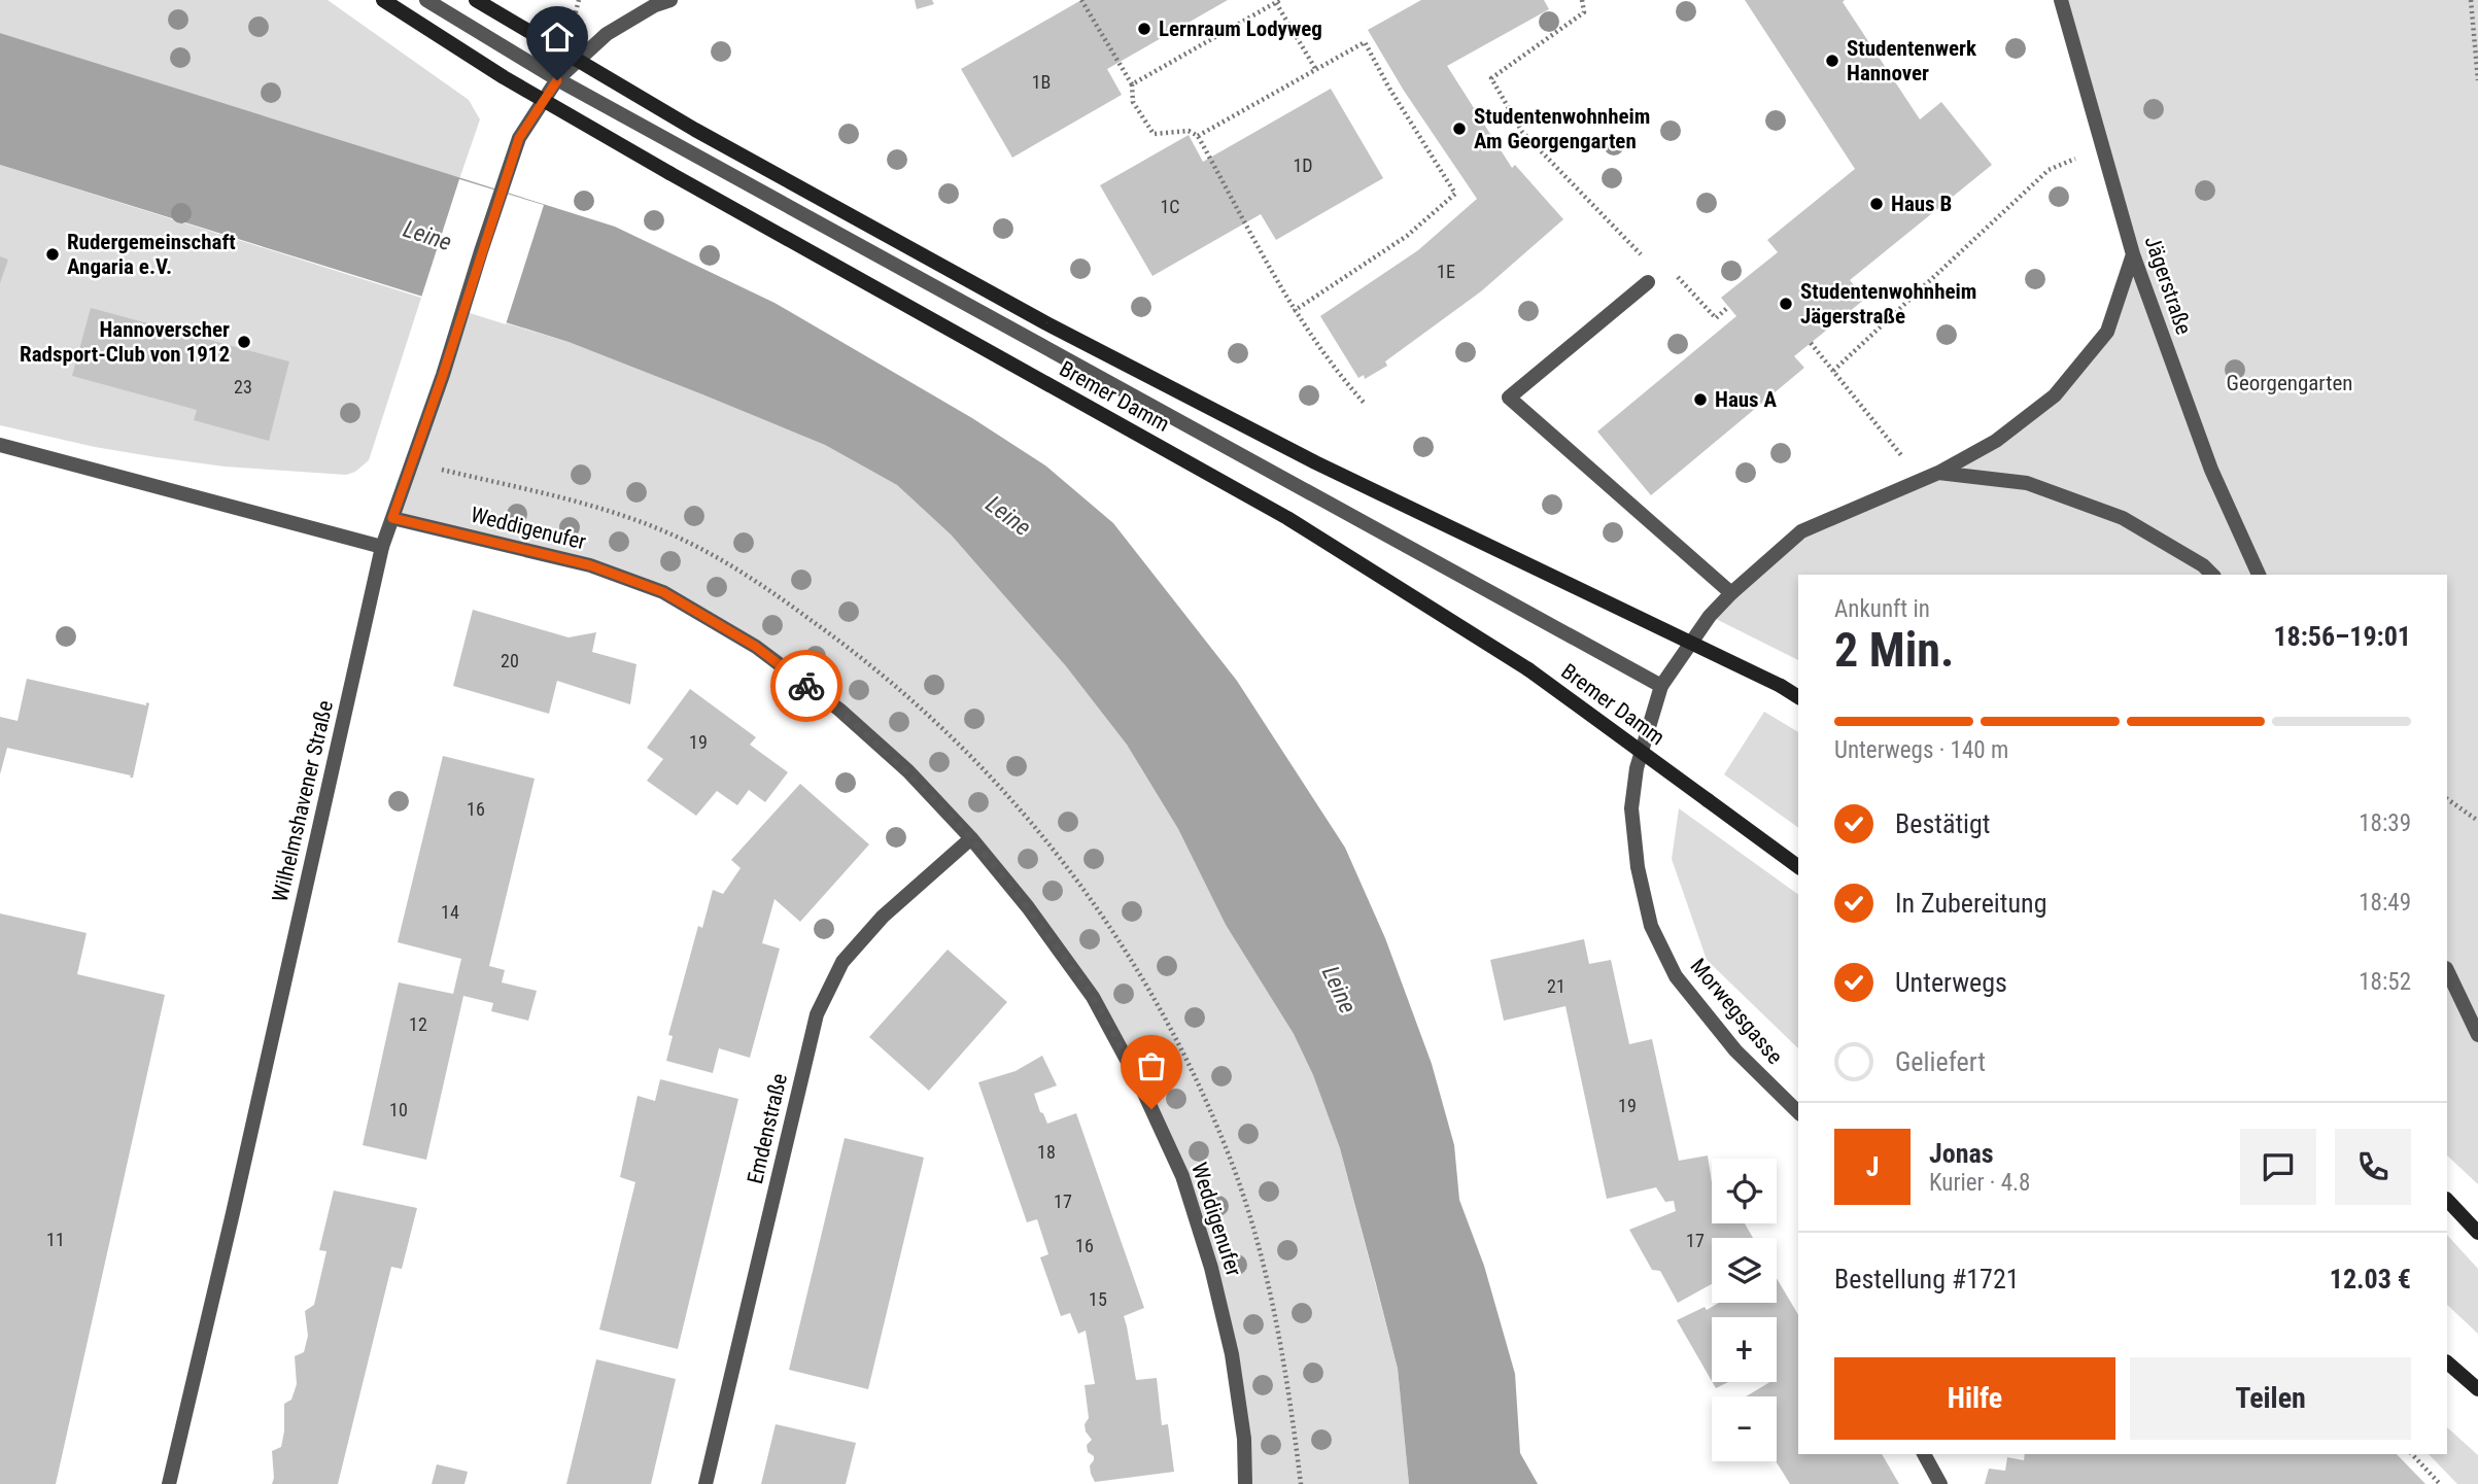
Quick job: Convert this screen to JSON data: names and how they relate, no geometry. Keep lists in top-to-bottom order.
{
  "streets": {
    "main road": ["Bremer Damm"],
    "street": [
      "Jägerstraße",
      "Weddigenufer",
      "Wilhelmshavener Straße",
      "Morwegsgasse",
      "Emdenstraße"
    ]
  },
  "crossings": [
    ["Jägerstraße", "Morwegsgasse"],
    ["Weddigenufer", "Wilhelmshavener Straße"],
    ["Weddigenufer", "Emdenstraße"]
  ],
  "water": ["Leine"],
  "parks": ["Georgengarten"],
  "places": [
    "Lernraum Lodyweg",
    "Studentenwerk Hannover",
    "Studentenwohnheim Am Georgengarten",
    "Haus B",
    "Rudergemeinschaft Angaria e.V.",
    "Studentenwohnheim Jägerstraße",
    "Hannoverscher Radsport-Club von 1912",
    "Haus A"
  ],
  "house_numbers": [
    "1B",
    "1D",
    "1C",
    "1E",
    "23",
    "20",
    "19",
    "16",
    "14",
    "21",
    "12",
    "19",
    "10",
    "18",
    "17",
    "11",
    "17",
    "16",
    "15"
  ],
  "page": {
    "heading": ["2 Min.", "Ankunft in", "18:56–19:01"],
    "panel": [
      "Jonas",
      "Kurier · 4.8",
      "Bestellung #1721",
      "12.03 €"
    ],
    "bar": "Unterwegs · 140 m",
    "list": [
      ["Bestätigt", "18:39"],
      ["In Zubereitung", "18:49"],
      ["Unterwegs", "18:52"],
      "Geliefert"
    ],
    "round": "J",
    "map_buttons": ["+", "−"],
    "buttons": ["Hilfe", "Teilen"]
  }
}
